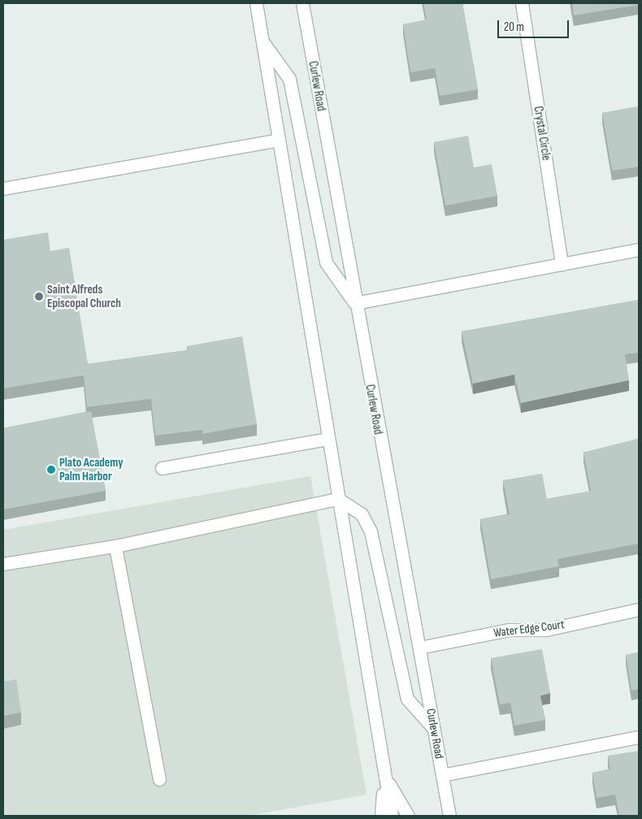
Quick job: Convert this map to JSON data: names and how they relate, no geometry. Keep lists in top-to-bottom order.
{
  "streets": {
    "main road": ["Curlew Road", "Crystal Circle", "Water Edge Court"]
  },
  "crossings": [
    ["Curlew Road", "Water Edge Court"]
  ],
  "places": ["Saint Alfreds Episcopal Church", "Plato Academy Palm Harbor"],
  "scale_bar": "20 m"
}
